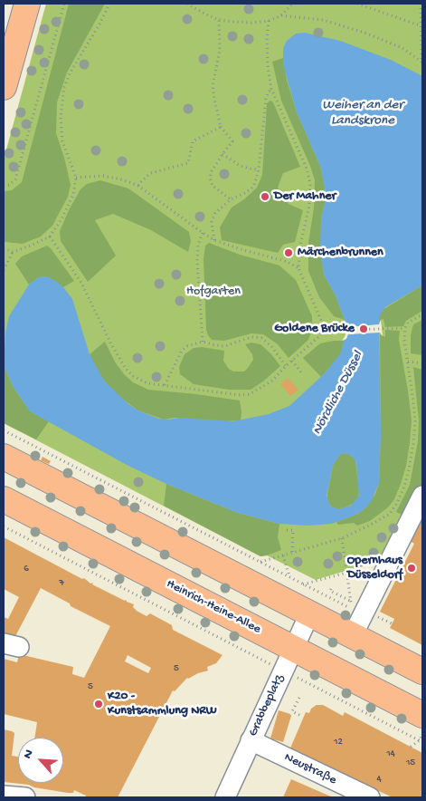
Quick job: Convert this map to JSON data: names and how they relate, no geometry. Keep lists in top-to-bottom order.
{
  "streets": {
    "main road": ["Heinrich-Heine-Allee"],
    "street": ["Grabbeplatz", "Neustraße"]
  },
  "crossings": [
    ["Heinrich-Heine-Allee", "Grabbeplatz"],
    ["Grabbeplatz", "Neustraße"]
  ],
  "water": ["Weiher an der Landskrone", "Nördliche Düssel"],
  "parks": ["Hofgarten"],
  "places": [
    "Der Mahner",
    "Märchenbrunnen",
    "Goldene Brücke",
    "Opernhaus Düsseldorf",
    "K20 - Kunstsammlung NRW"
  ],
  "house_numbers": [
    "6",
    "7",
    "5",
    "5",
    "12",
    "14",
    "15",
    "4"
  ],
  "north": "top left"
}
